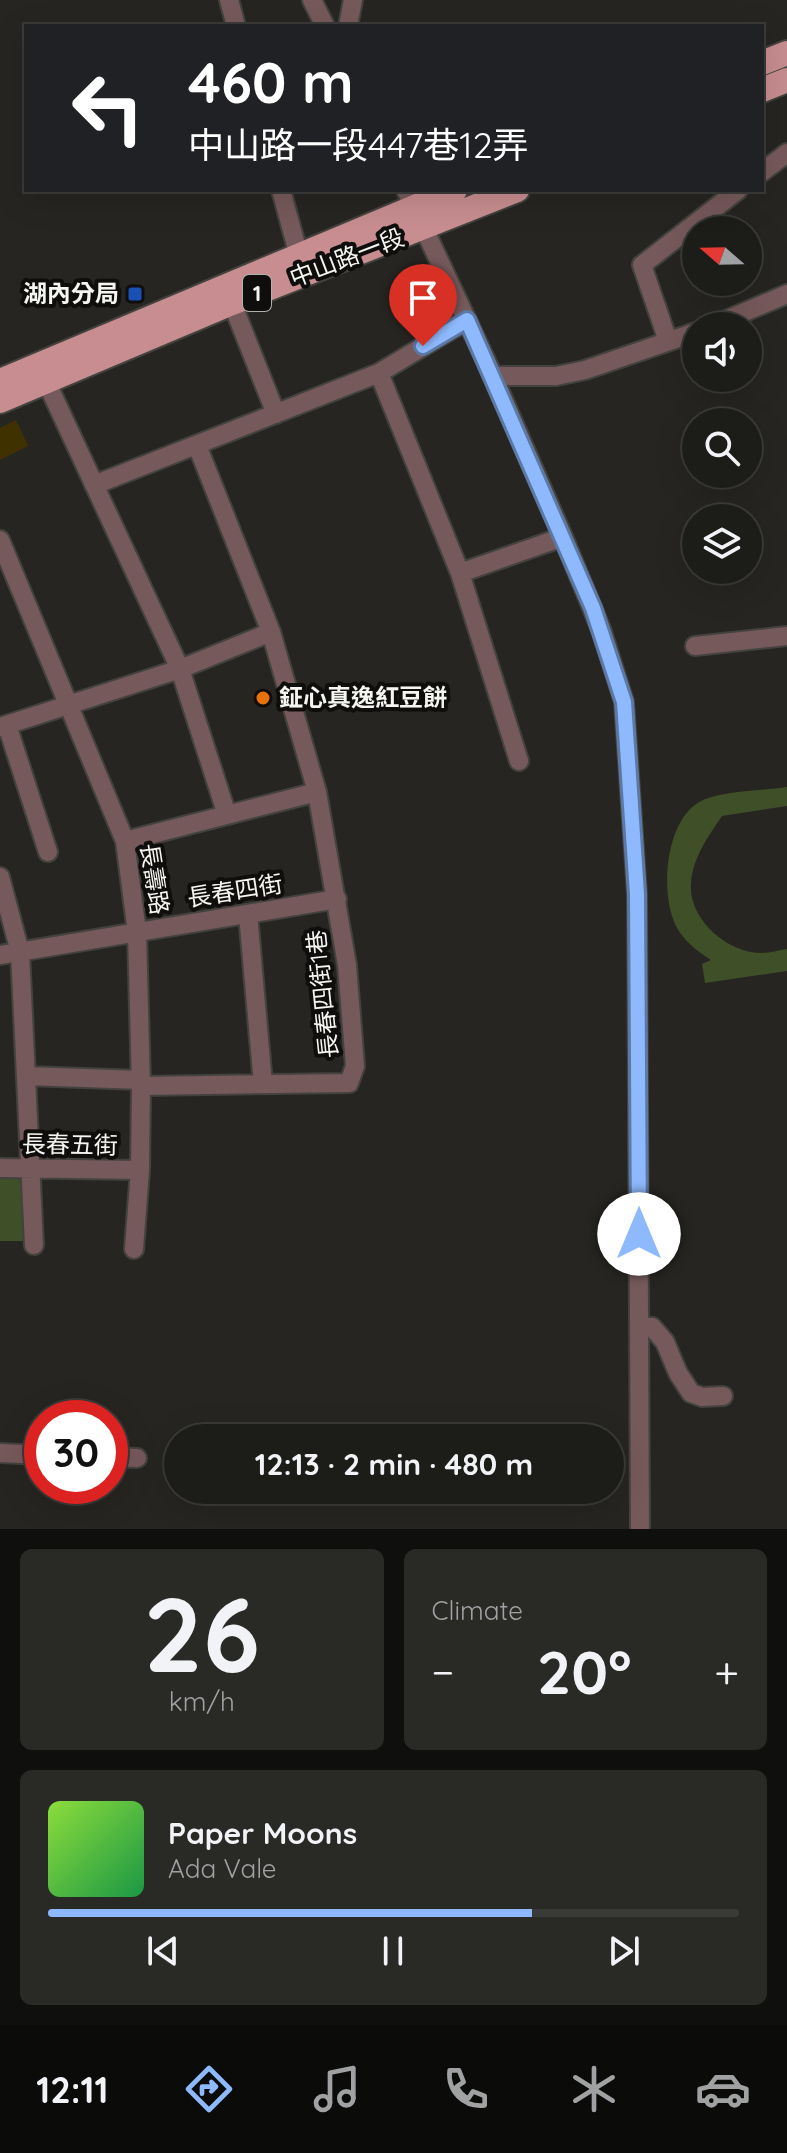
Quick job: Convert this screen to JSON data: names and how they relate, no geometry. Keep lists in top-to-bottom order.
{
  "streets": {
    "main road": ["中山路一段", "1"],
    "street": [
      "長壽路",
      "長春四街",
      "長春四街1巷",
      "長春五街"
    ]
  },
  "crossings": [
    ["長壽路", "長春四街"],
    ["長壽路", "長春五街"],
    ["長春四街", "長春四街1巷"]
  ],
  "places": {
    "transit": ["湖內分局"],
    "other": ["鉦心真逸紅豆餅"]
  },
  "north": "left",
  "page": {
    "turn": ["460 m", "中山路一段447巷12弄"],
    "limit": "30",
    "trip": "12:13 · 2 min · 480 m",
    "tile": [
      ["26", "km/h"],
      "Climate"
    ],
    "heat": ["−", "20°", "+"],
    "song": ["Paper Moons", "Ada Vale"],
    "tabs": "12:11"
  }
}
